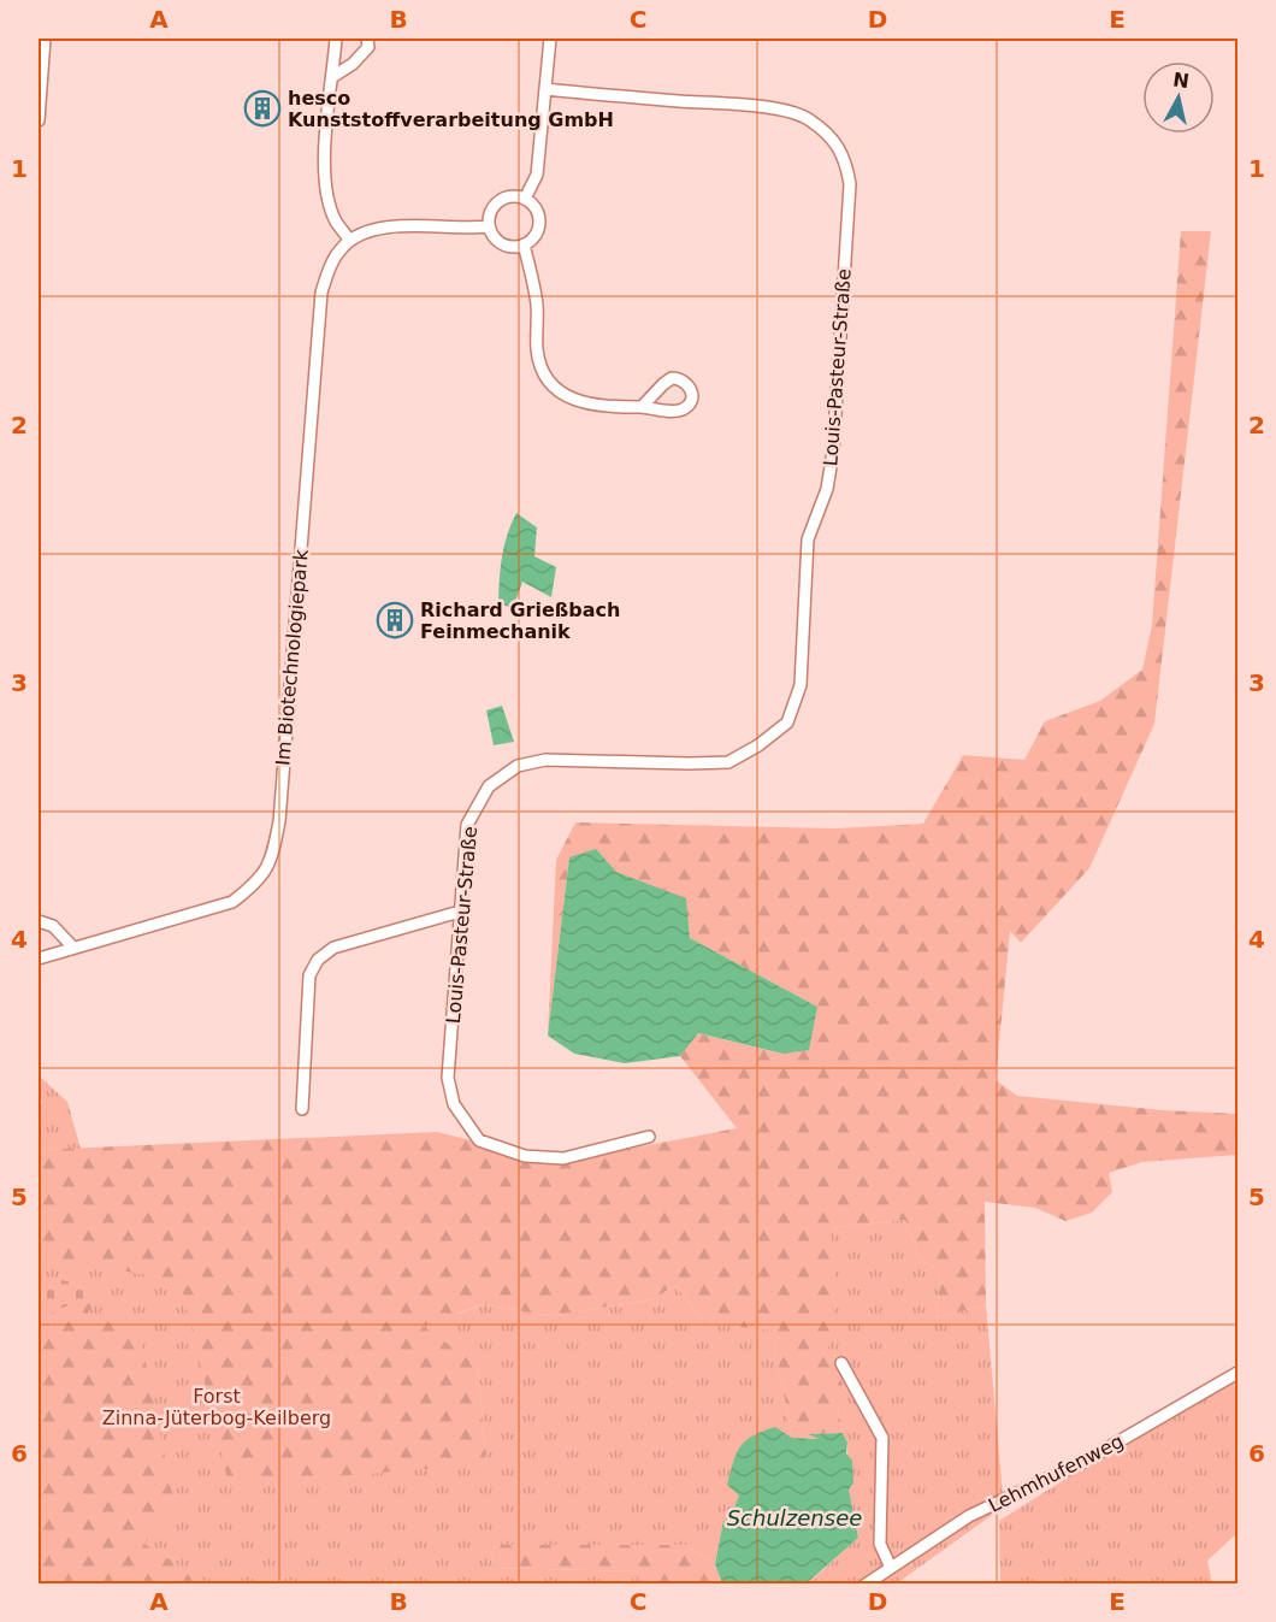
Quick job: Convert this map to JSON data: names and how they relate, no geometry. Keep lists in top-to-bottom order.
{
  "streets": {
    "street": ["Louis-Pasteur-Straße", "Im Biotechnologiepark", "Lehmhufenweg"]
  },
  "water": ["Schulzensee"],
  "parks": ["Forst Zinna-Jüterbog-Keilberg"],
  "places": {
    "building": ["hesco Kunststoffverarbeitung GmbH", "Richard Grießbach Feinmechanik"]
  },
  "north": "top",
  "grid": {
    "columns": [
      "A",
      "B",
      "C",
      "D",
      "E"
    ],
    "rows": [
      "1",
      "2",
      "3",
      "4",
      "5",
      "6"
    ]
  }
}
